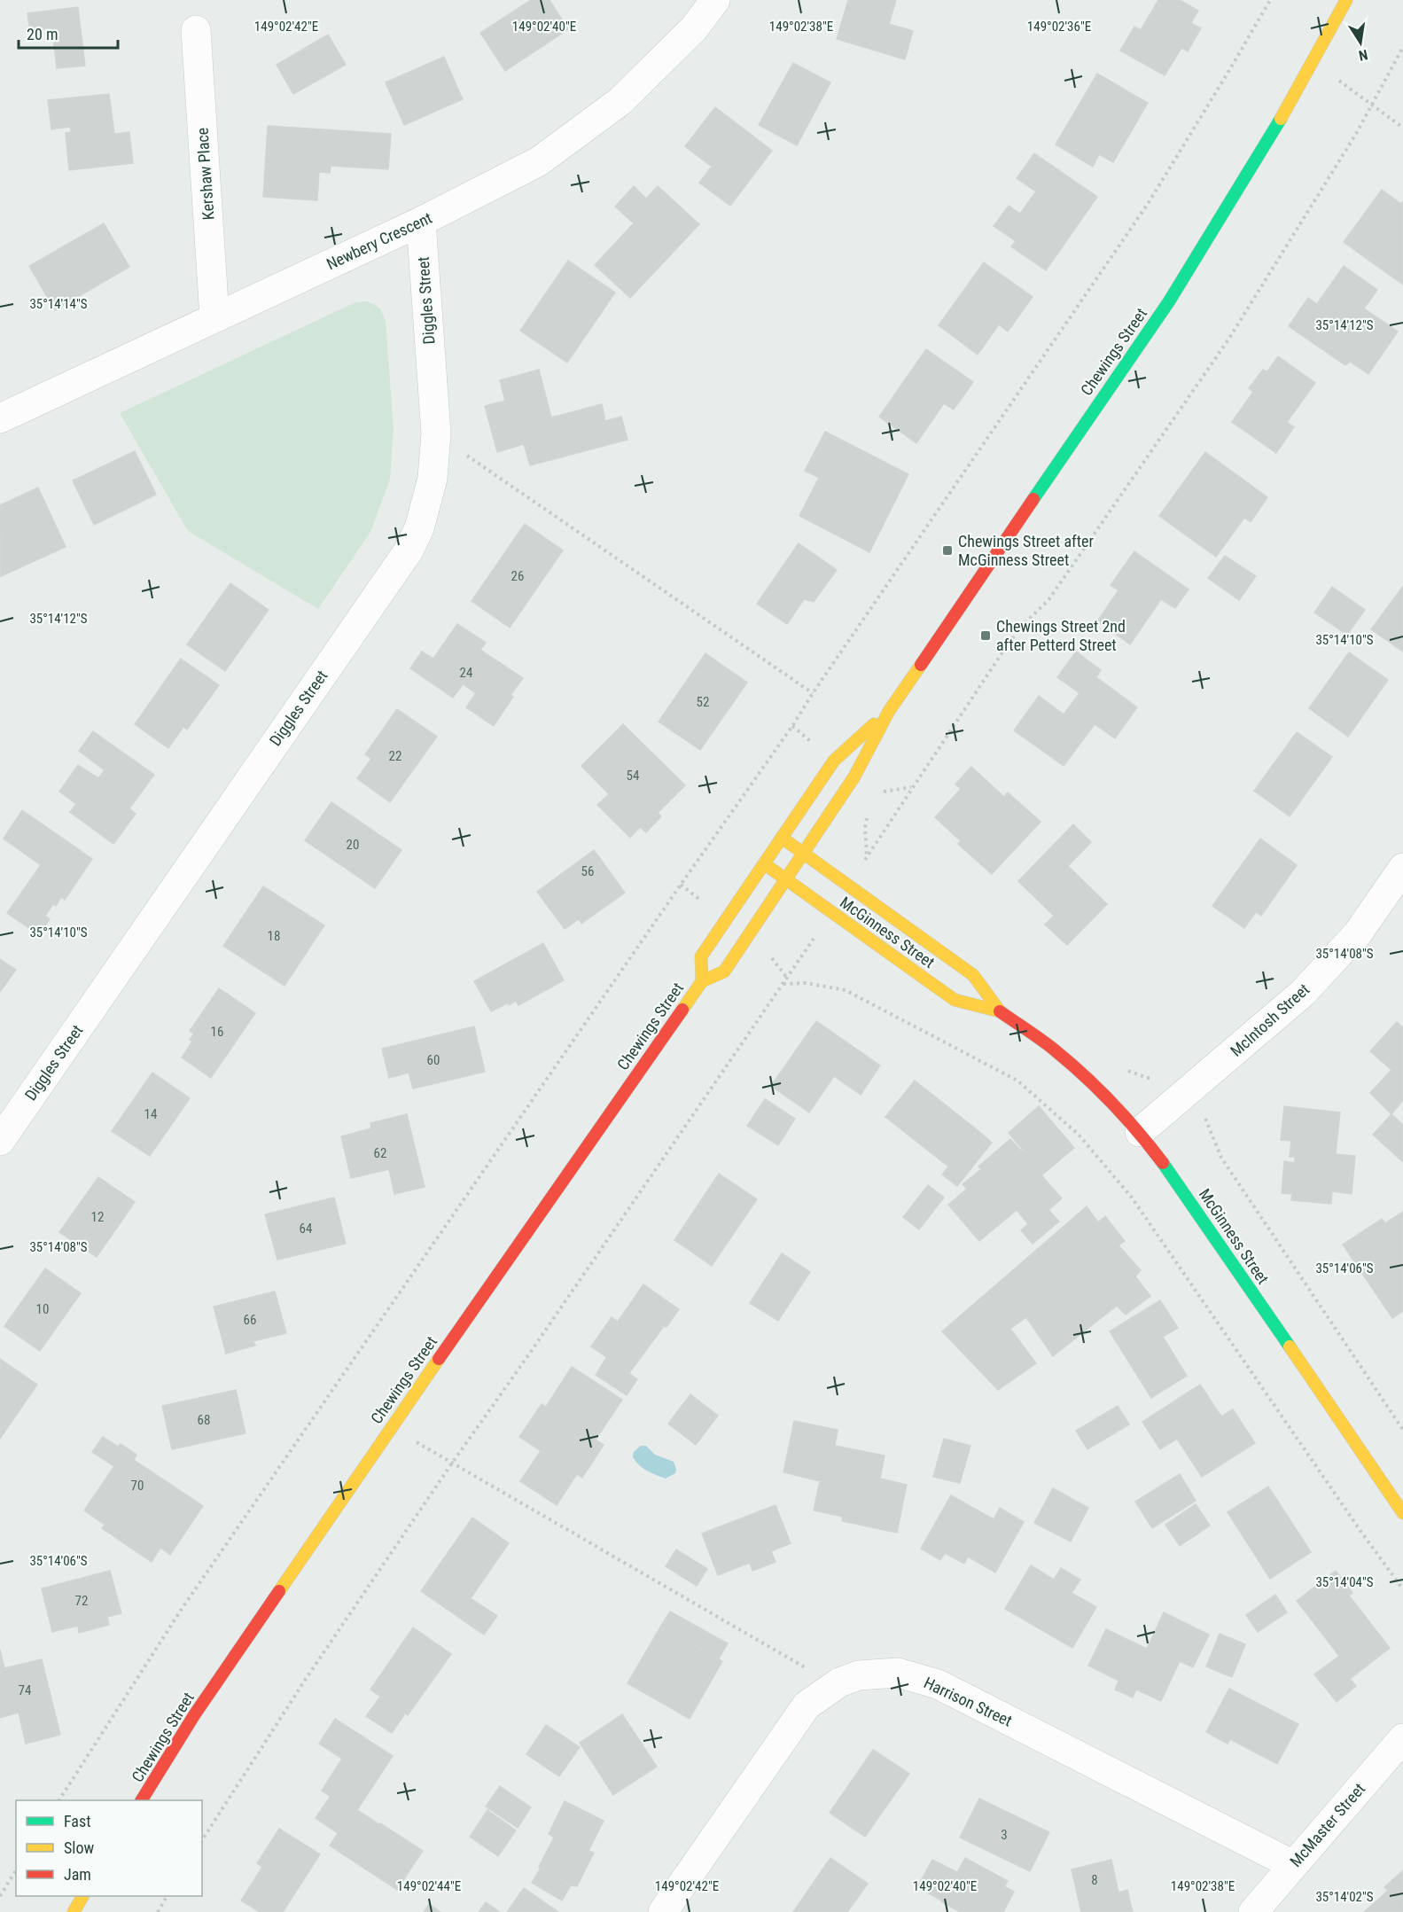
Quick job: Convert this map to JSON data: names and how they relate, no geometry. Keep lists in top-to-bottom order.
{
  "streets": {
    "street": [
      "Kershaw Place",
      "Newbery Crescent",
      "Diggles Street",
      "Chewings Street",
      "McGinness Street",
      "McIntosh Street",
      "Harrison Street",
      "McMaster Street"
    ]
  },
  "crossings": [
    ["Kershaw Place", "Newbery Crescent"],
    ["Newbery Crescent", "Diggles Street"],
    ["Chewings Street", "McGinness Street"],
    ["McGinness Street", "McIntosh Street"],
    ["Harrison Street", "McMaster Street"]
  ],
  "places": {
    "transit": ["Chewings Street after McGinness Street", "Chewings Street 2nd after Petterd Street"]
  },
  "house_numbers": [
    "26",
    "24",
    "52",
    "22",
    "54",
    "20",
    "56",
    "18",
    "16",
    "60",
    "14",
    "62",
    "12",
    "64",
    "10",
    "66",
    "68",
    "70",
    "72",
    "74",
    "3",
    "8"
  ],
  "legend": ["Fast", "Slow", "Jam"],
  "scale_bar": "20 m",
  "north": "bottom",
  "coordinates": [
    "149°02'42\"E",
    "149°02'40\"E",
    "149°02'38\"E",
    "149°02'36\"E",
    "35°14'14\"S",
    "35°14'12\"S",
    "35°14'10\"S",
    "35°14'08\"S",
    "35°14'06\"S",
    "35°14'04\"S",
    "149°02'44\"E",
    "35°14'02\"S"
  ]
}
